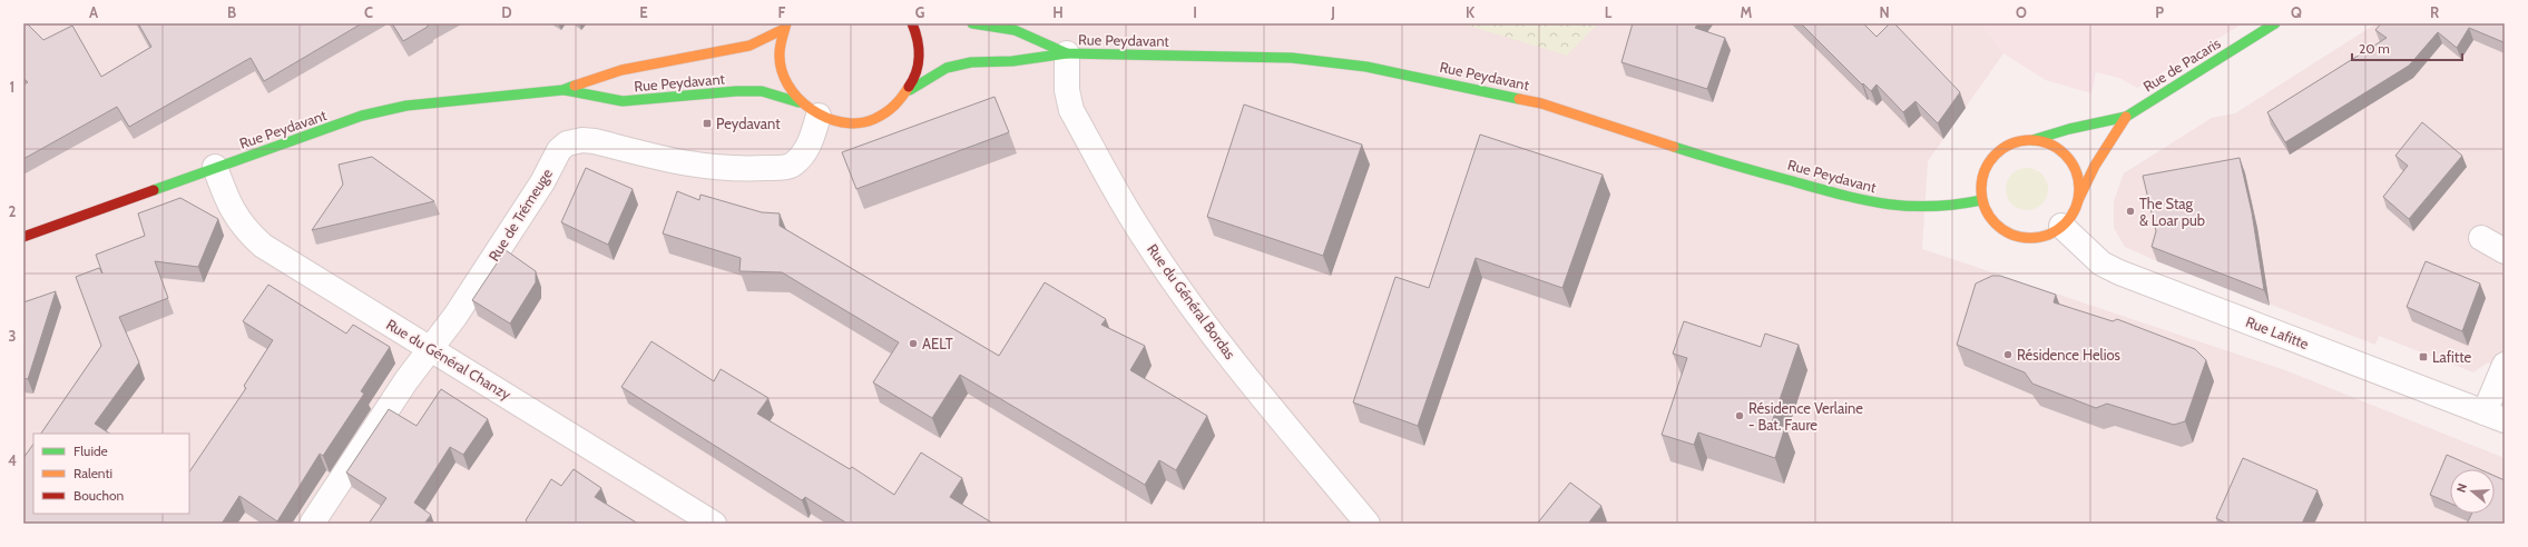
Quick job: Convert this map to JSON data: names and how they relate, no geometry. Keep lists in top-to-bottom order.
{
  "streets": {
    "street": [
      "Rue Peydavant",
      "Rue de Pacaris",
      "Rue de Trémeuge",
      "Rue du Général Bordas",
      "Rue Lafitte",
      "Rue du Général Chanzy"
    ]
  },
  "crossings": [
    ["Rue Peydavant", "Rue de Pacaris"],
    ["Rue Peydavant", "Rue du Général Bordas"],
    ["Rue Peydavant", "Rue Lafitte"],
    ["Rue Peydavant", "Rue du Général Chanzy"],
    ["Rue de Pacaris", "Rue Lafitte"],
    ["Rue de Trémeuge", "Rue du Général Chanzy"]
  ],
  "places": {
    "transit": ["Peydavant", "Lafitte"],
    "other": [
      "The Stag & Loar pub",
      "AELT",
      "Résidence Helios",
      "Résidence Verlaine - Bat. Faure"
    ]
  },
  "legend": ["Fluide", "Ralenti", "Bouchon"],
  "scale_bar": "20 m",
  "north": "left",
  "grid": {
    "columns": [
      "A",
      "B",
      "C",
      "D",
      "E",
      "F",
      "G",
      "H",
      "I",
      "J",
      "K",
      "L",
      "M",
      "N",
      "O",
      "P",
      "Q",
      "R"
    ],
    "rows": [
      "1",
      "2",
      "3",
      "4"
    ]
  }
}
